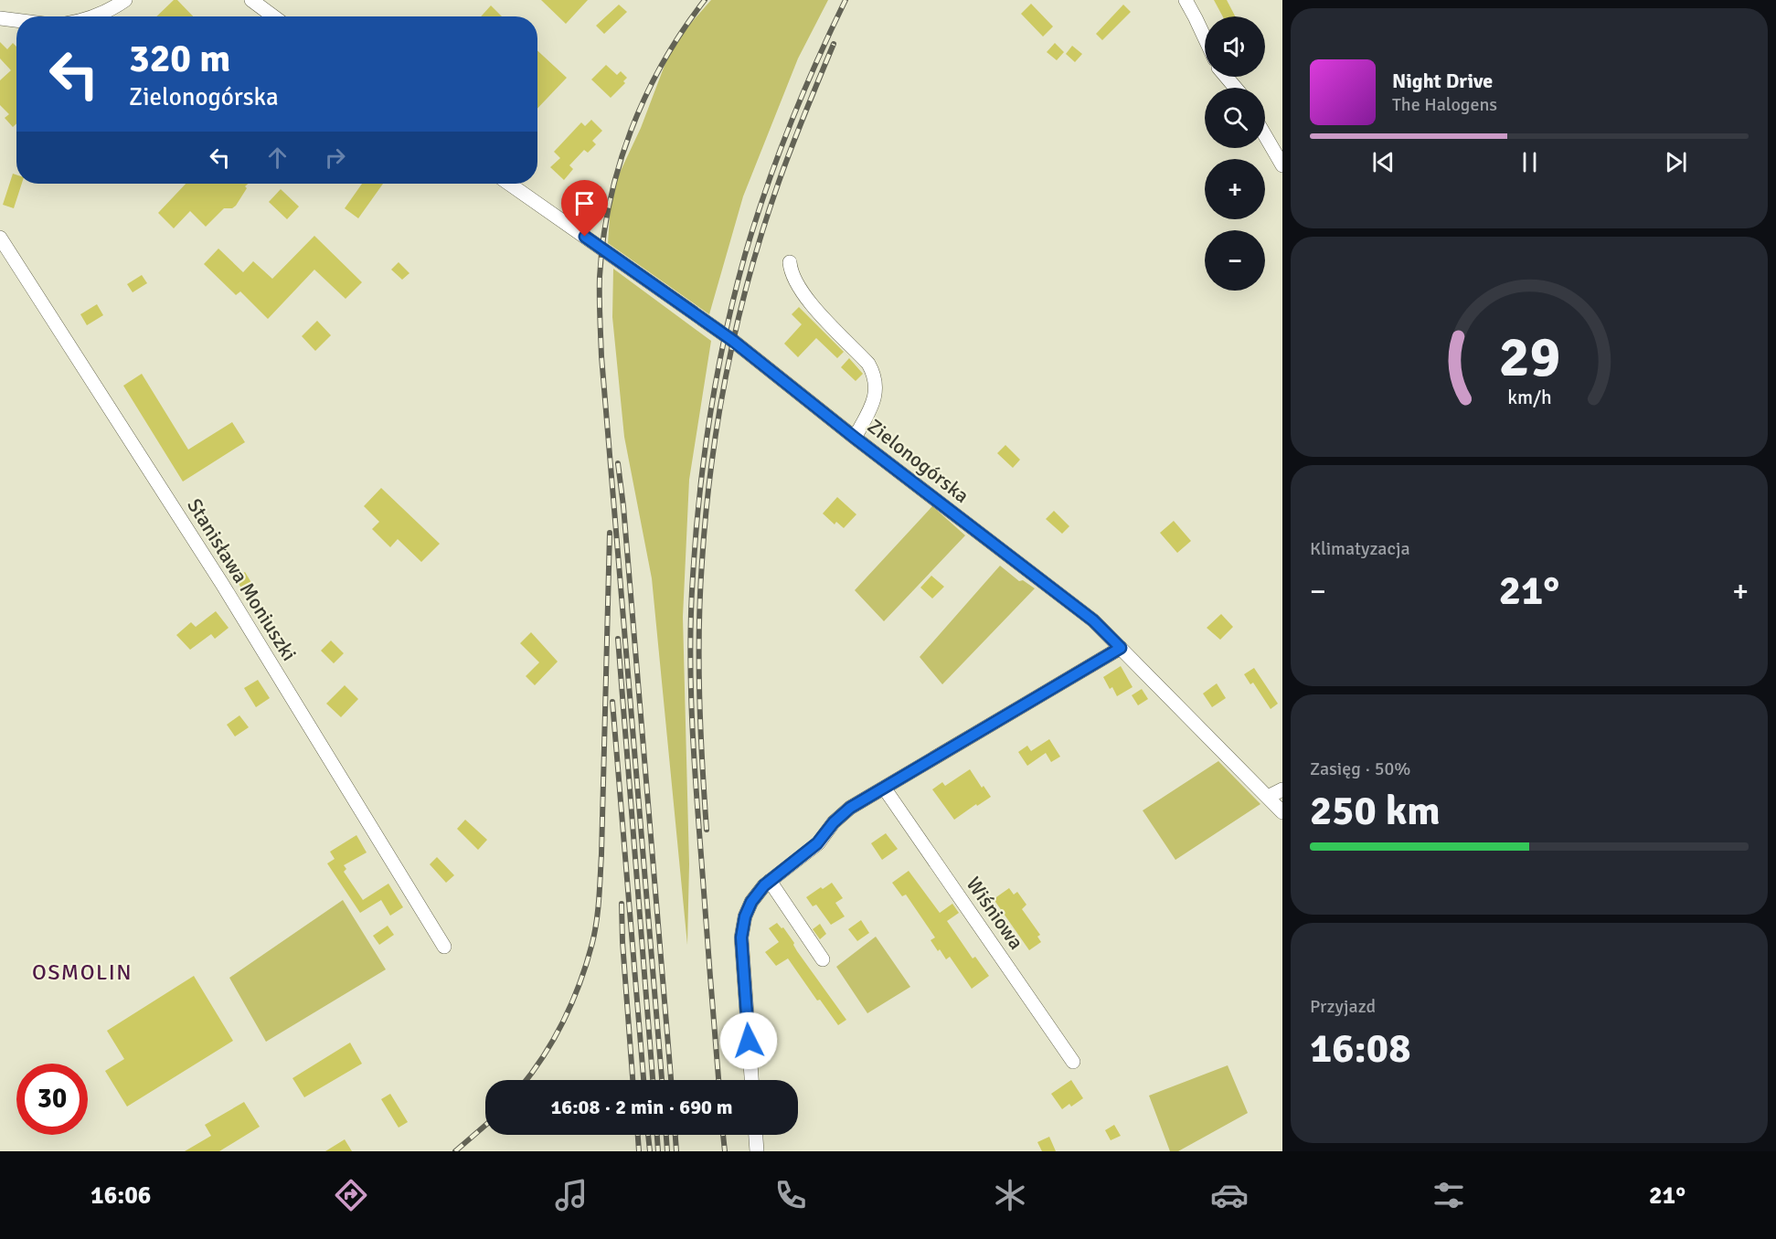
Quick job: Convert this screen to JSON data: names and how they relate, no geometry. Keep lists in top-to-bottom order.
{
  "streets": {
    "street": ["Zielonogórska", "Stanisława Moniuszki", "Wiśniowa"]
  },
  "districts": ["OSMOLIN"],
  "page": {
    "map_buttons": ["+", "−"],
    "turn": ["320 m", "Zielonogórska"],
    "song": ["Night Drive", "The Halogens"],
    "tile": [
      "Klimatyzacja",
      ["Zasięg · 50%", "250 km"],
      ["Przyjazd", "16:08"]
    ],
    "heat": ["−", "21°", "+"],
    "limit": "30",
    "trip": "16:08 · 2 min · 690 m",
    "tabs": ["16:06", "21°"],
    "gauge": ["29", "km/h"]
  }
}
